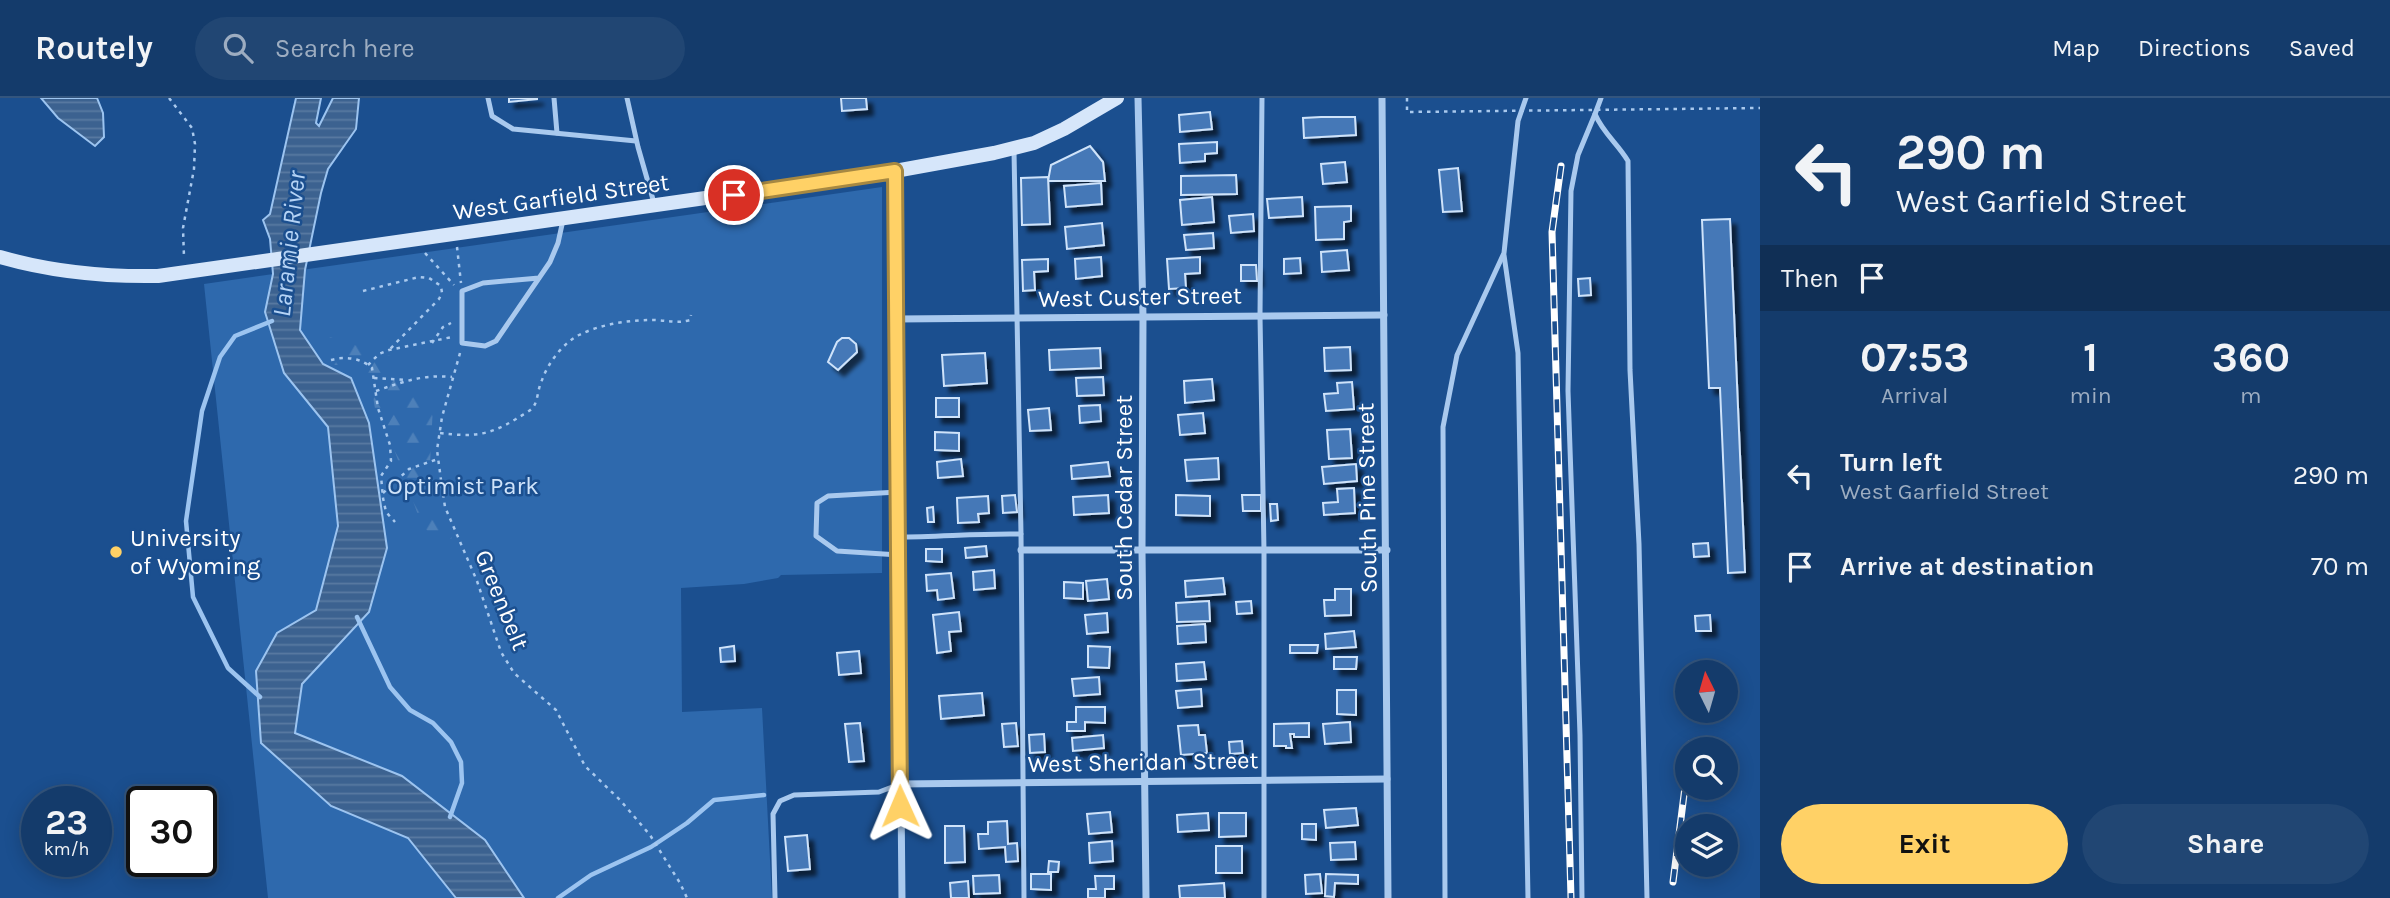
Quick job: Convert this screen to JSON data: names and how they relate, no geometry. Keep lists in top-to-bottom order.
{
  "streets": {
    "street": [
      "West Garfield Street",
      "West Custer Street",
      "South Cedar Street",
      "South Pine Street",
      "West Sheridan Street"
    ],
    "path": ["Greenbelt"]
  },
  "crossings": [
    ["West Custer Street", "South Cedar Street"],
    ["West Custer Street", "South Pine Street"],
    ["South Cedar Street", "West Sheridan Street"],
    ["South Pine Street", "West Sheridan Street"]
  ],
  "water": ["Laramie River"],
  "parks": ["Optimist Park"],
  "places": ["University of Wyoming"],
  "north": "top",
  "page": {
    "header": "Routely",
    "search": "Search here",
    "nav": ["Map", "Directions", "Saved"],
    "turn": ["290 m", "West Garfield Street"],
    "then": "Then",
    "eta": [
      "07:53",
      "Arrival",
      "1",
      "min",
      "360",
      "m"
    ],
    "list": [
      {
        "name": "Turn left",
        "note": "West Garfield Street",
        "value": "290 m"
      },
      {
        "name": "Arrive at destination",
        "value": "70 m"
      }
    ],
    "speed": "23 km/h",
    "limit": "30",
    "buttons": ["Exit", "Share"]
  }
}
